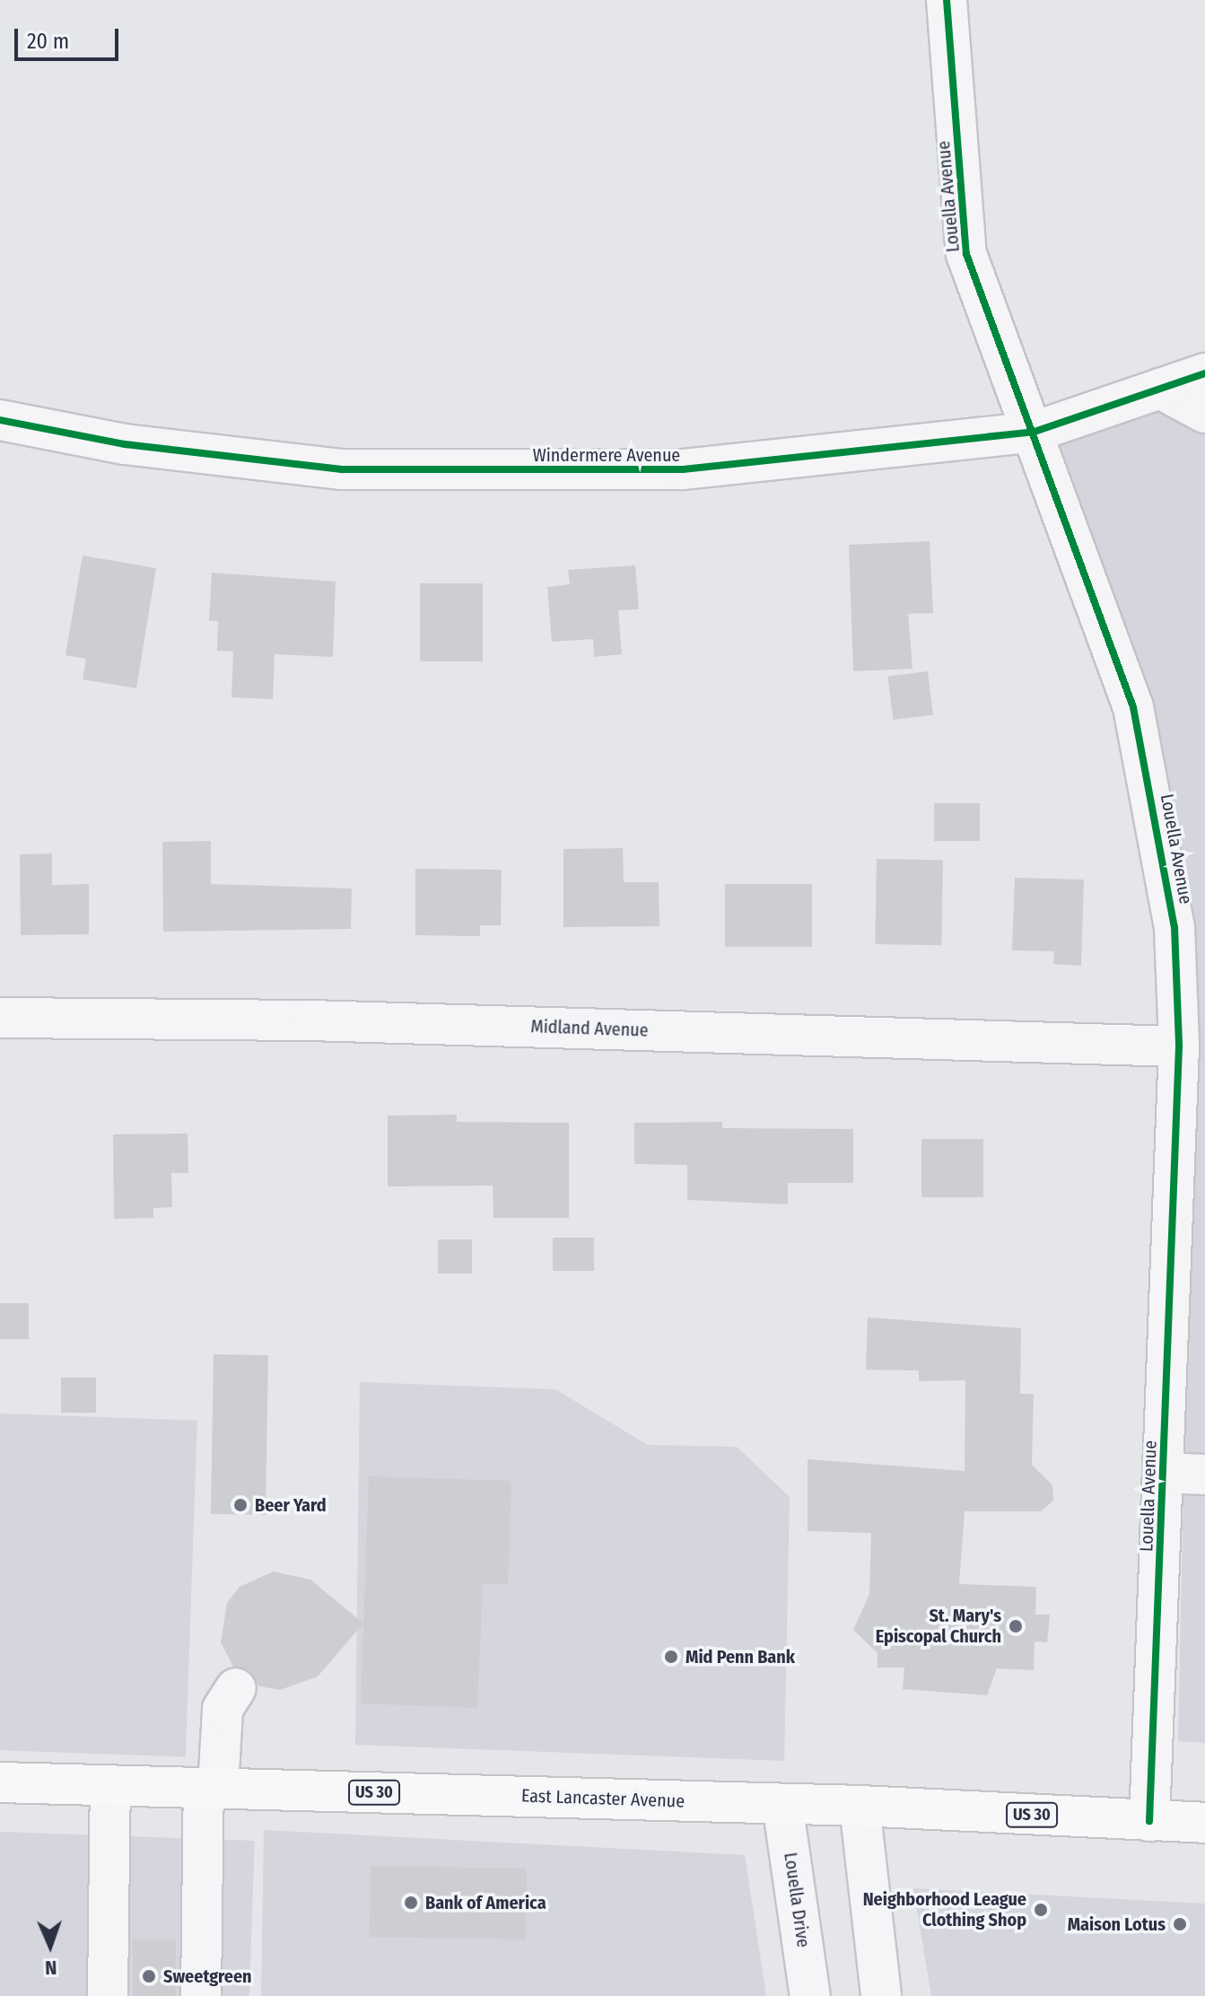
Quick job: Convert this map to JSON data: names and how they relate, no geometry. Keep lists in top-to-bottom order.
{
  "streets": {
    "highway": ["US 30", "East Lancaster Avenue"],
    "street": [
      "Louella Avenue",
      "Windermere Avenue",
      "Midland Avenue",
      "Louella Drive"
    ]
  },
  "crossings": [
    ["Louella Avenue", "Windermere Avenue"],
    ["Louella Avenue", "Midland Avenue"],
    ["Louella Avenue", "East Lancaster Avenue"],
    ["East Lancaster Avenue", "Louella Drive"]
  ],
  "places": [
    "Beer Yard",
    "St. Mary's Episcopal Church",
    "Mid Penn Bank",
    "Bank of America",
    "Neighborhood League Clothing Shop",
    "Maison Lotus",
    "Sweetgreen"
  ],
  "scale_bar": "20 m",
  "north": "bottom"
}
